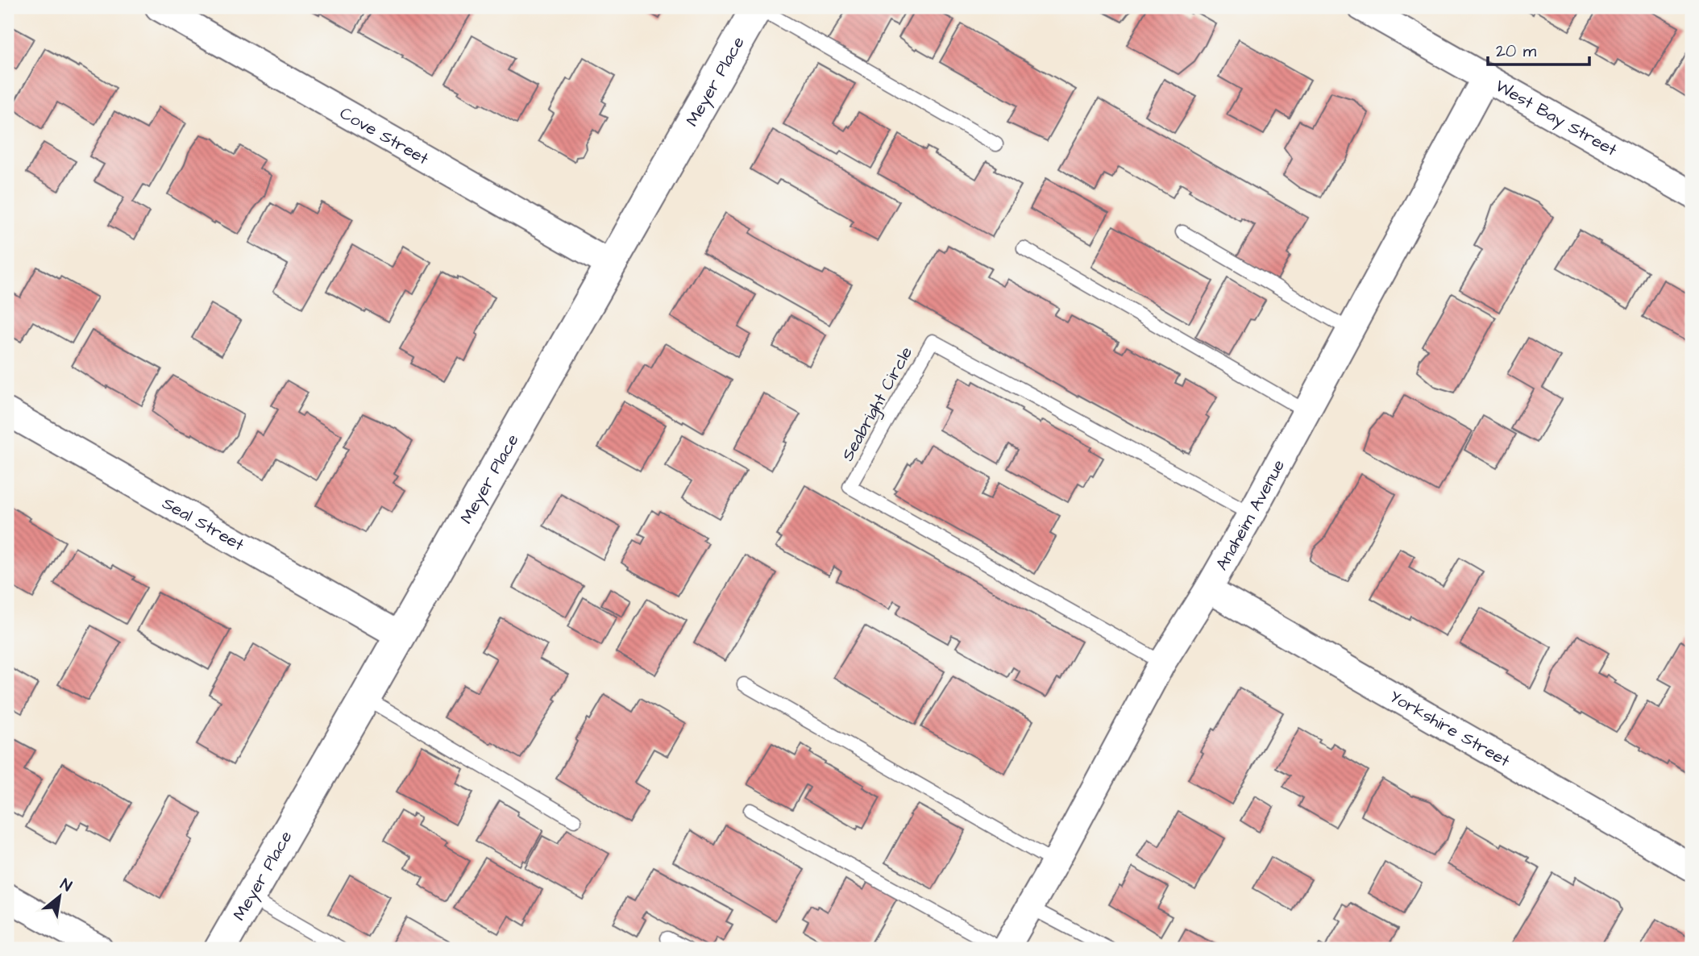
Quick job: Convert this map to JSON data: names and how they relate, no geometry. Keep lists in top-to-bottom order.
{
  "streets": {
    "street": [
      "Meyer Place",
      "West Bay Street",
      "Cove Street",
      "Anaheim Avenue",
      "Seal Street",
      "Yorkshire Street"
    ],
    "lane": ["Seabright Circle"]
  },
  "crossings": [
    ["Meyer Place", "Cove Street"],
    ["Meyer Place", "Seal Street"],
    ["West Bay Street", "Anaheim Avenue"],
    ["Seabright Circle", "Anaheim Avenue"],
    ["Anaheim Avenue", "Yorkshire Street"]
  ],
  "scale_bar": "20 m",
  "north": "top right"
}
